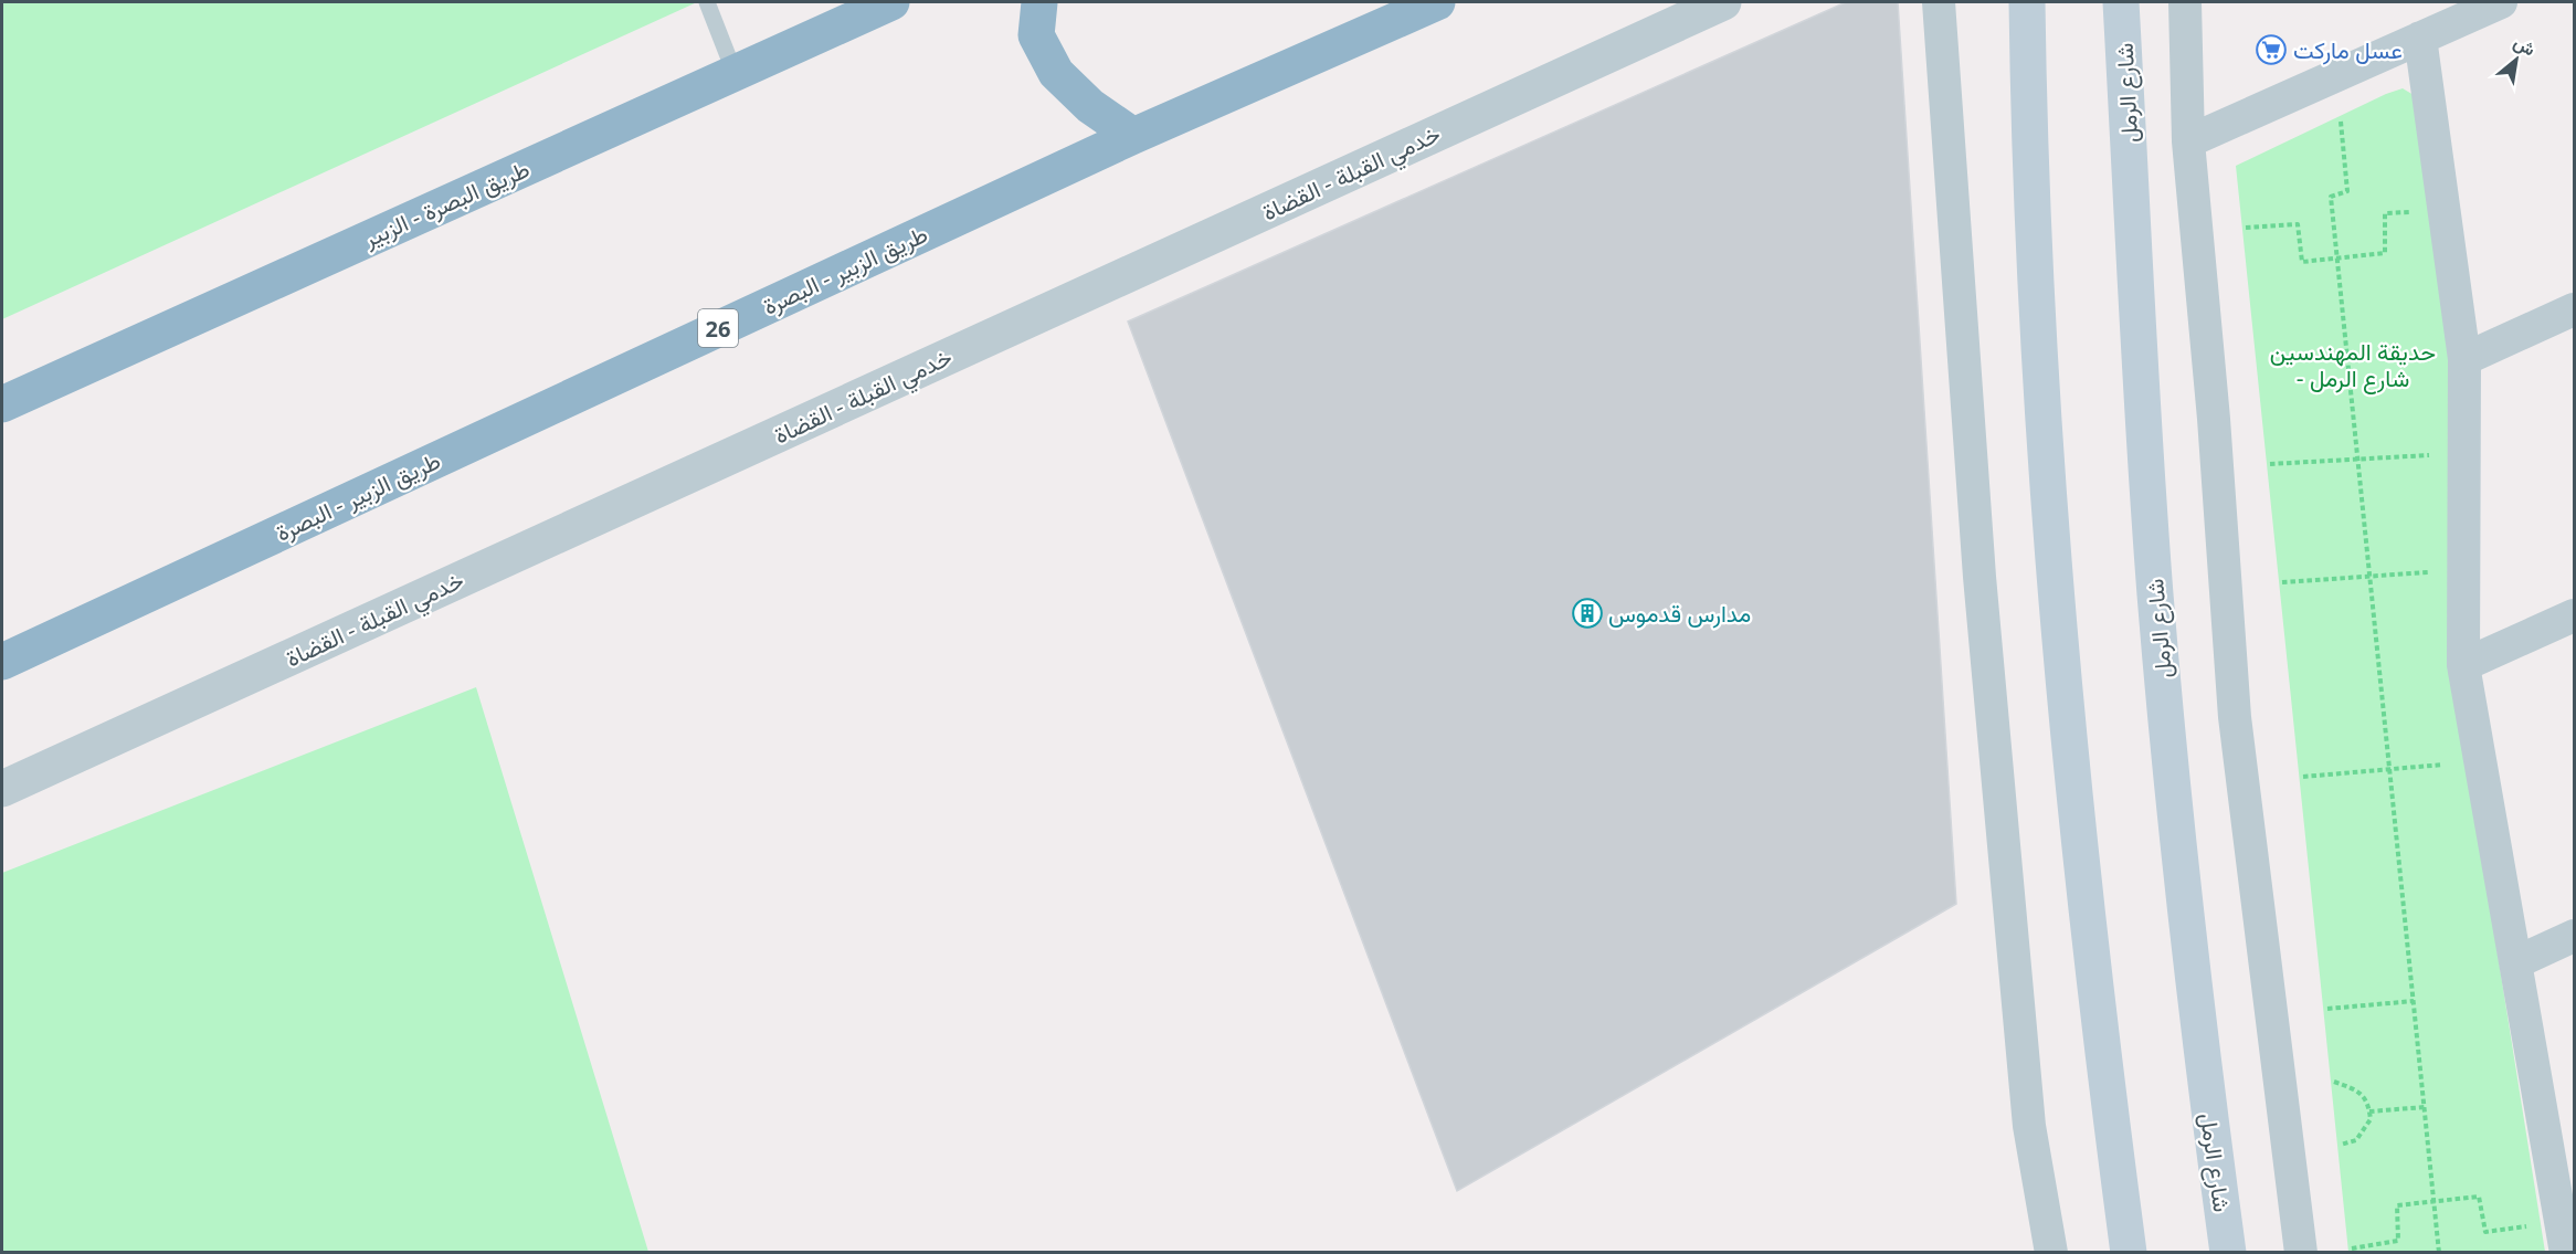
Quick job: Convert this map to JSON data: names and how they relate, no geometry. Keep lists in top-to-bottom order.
{
  "streets": {
    "highway": ["طريق البصرة - الزبير", "طريق الزبير - البصرة", "26"],
    "main road": ["شارع الرمل"],
    "street": ["خدمي القبلة - القضاة"]
  },
  "parks": ["حديقة المهندسين - شارع الرمل"],
  "places": {
    "supermarket": ["عسل ماركت"],
    "building": ["مدارس قدموس"]
  },
  "north": "top right"
}
